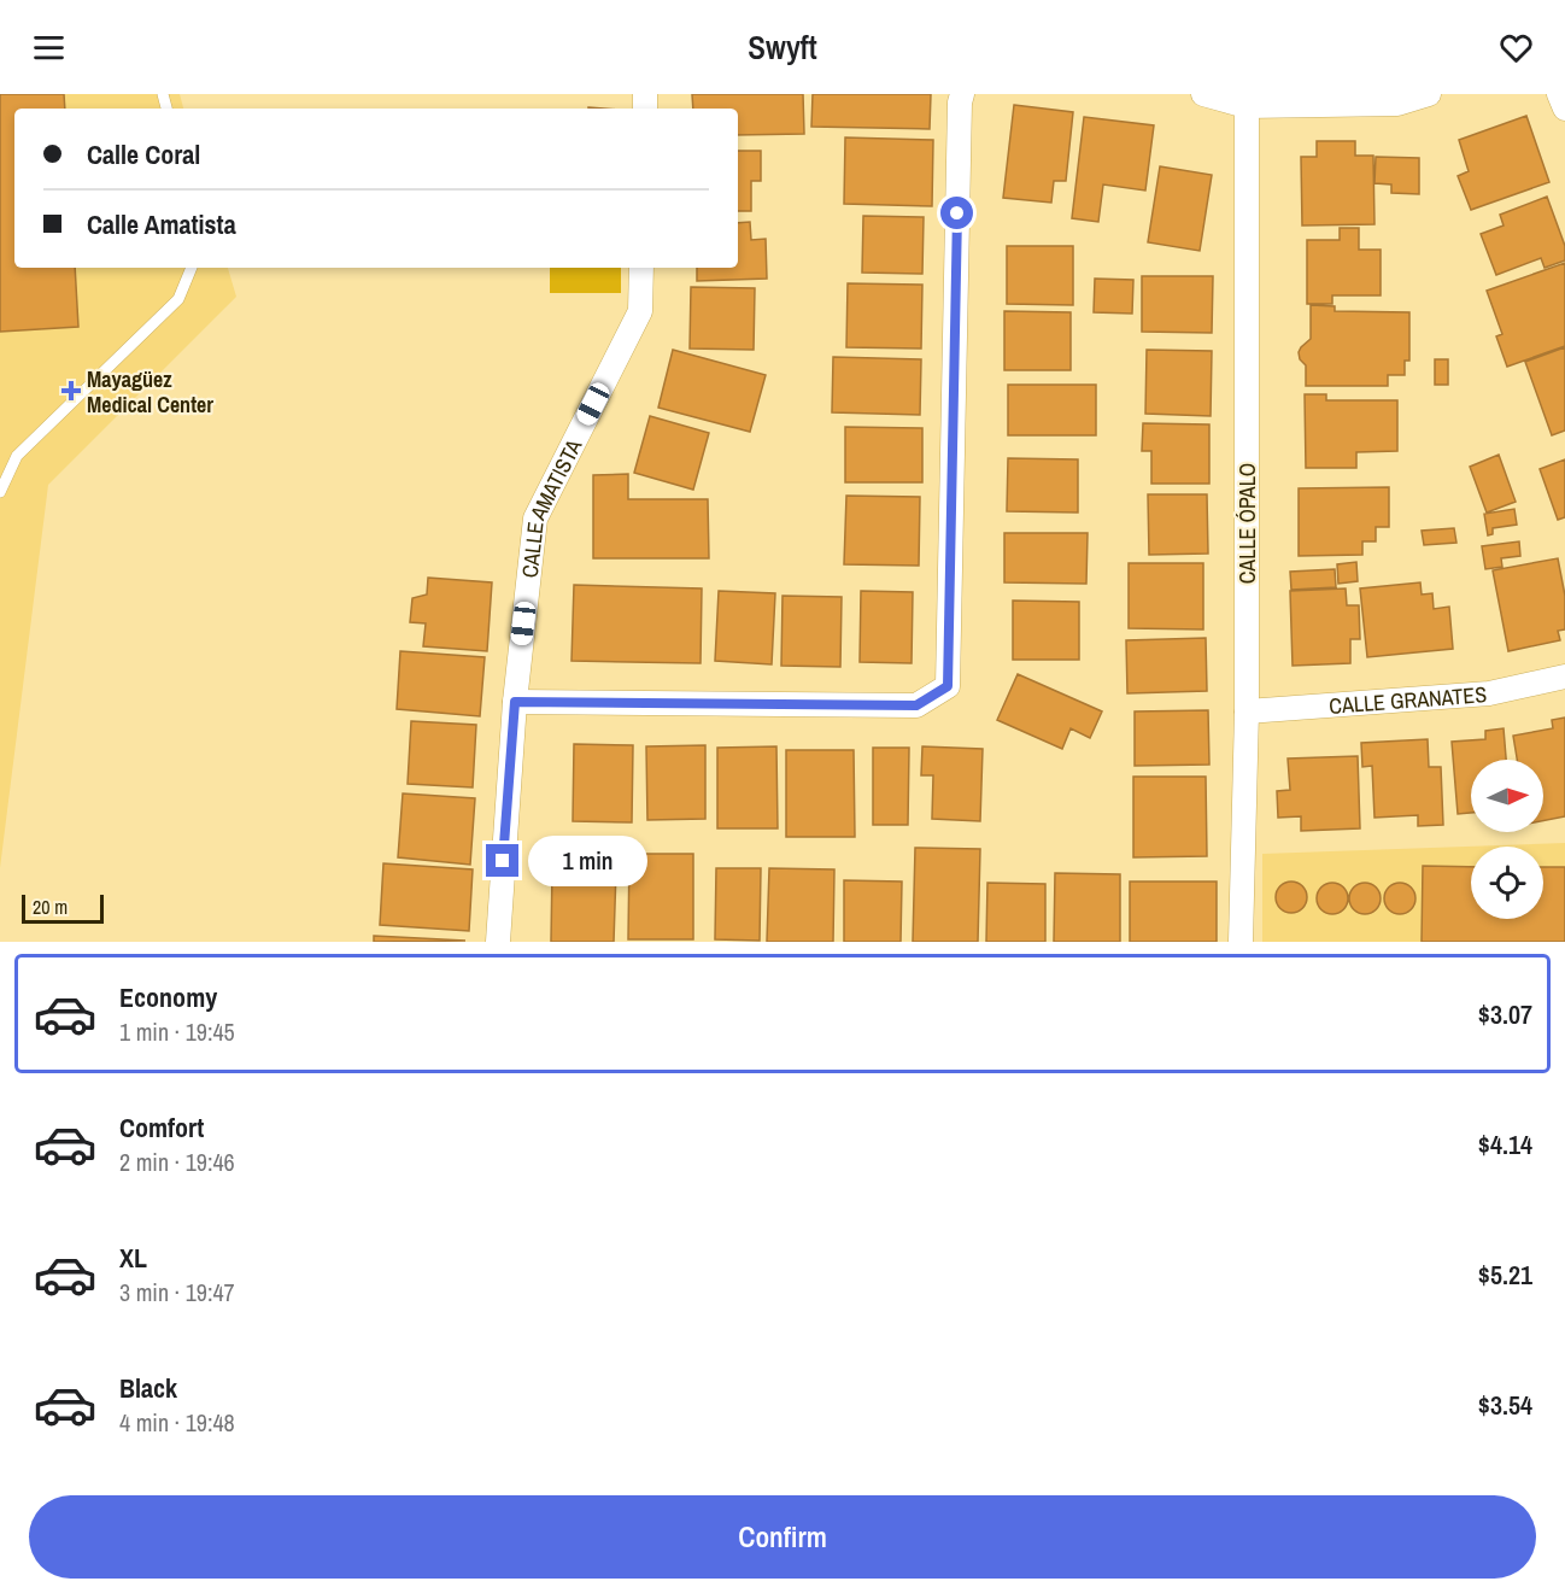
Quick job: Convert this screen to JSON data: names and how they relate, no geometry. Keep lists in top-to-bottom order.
{
  "streets": {
    "street": ["CALLE AMATISTA", "CALLE ÓPALO", "CALLE GRANATES"]
  },
  "crossings": [
    ["CALLE ÓPALO", "CALLE GRANATES"]
  ],
  "places": {
    "health": ["Mayagüez Medical Center"]
  },
  "scale_bar": "20 m",
  "north": "right",
  "page": {
    "header": "Swyft",
    "banner": ["Calle Coral", "Calle Amatista"],
    "bubble": "1 min",
    "scale": "20 m",
    "list": [
      {
        "name": "Economy",
        "note": "1 min · 19:45",
        "value": "$3.07"
      },
      {
        "name": "Comfort",
        "note": "2 min · 19:46",
        "value": "$4.14"
      },
      {
        "name": "XL",
        "note": "3 min · 19:47",
        "value": "$5.21"
      },
      {
        "name": "Black",
        "note": "4 min · 19:48",
        "value": "$3.54"
      }
    ],
    "buttons": "Confirm"
  }
}
